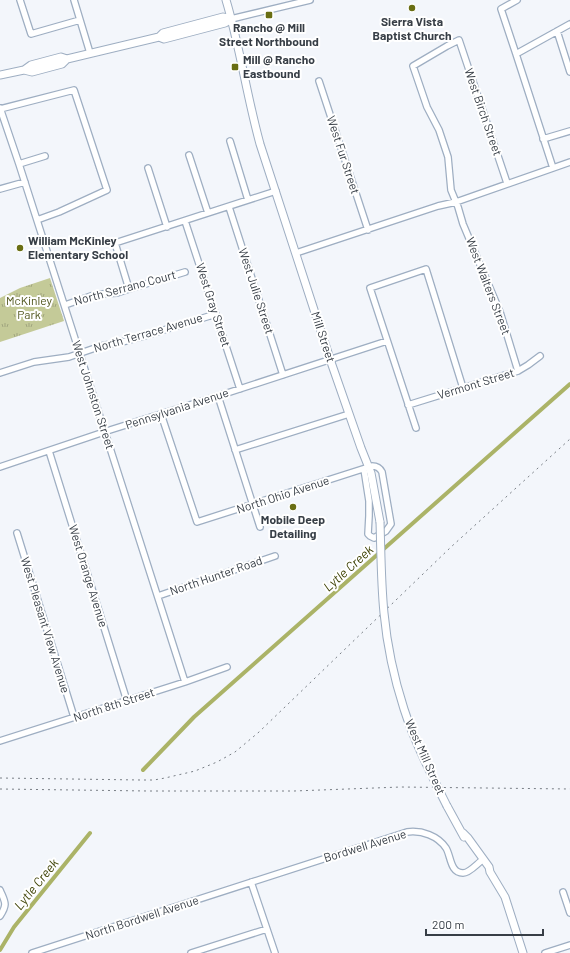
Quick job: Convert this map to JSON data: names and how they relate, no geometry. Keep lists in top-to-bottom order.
{
  "streets": {
    "main road": ["Mill Street", "West Mill Street"],
    "street": [
      "West Birch Street",
      "West Fur Street",
      "West Walters Street",
      "North Serrano Court",
      "West Julie Street",
      "West Gray Street",
      "North Terrace Avenue",
      "Vermont Street",
      "West Johnston Street",
      "Pennsylvania Avenue",
      "North Ohio Avenue",
      "West Orange Avenue",
      "North Hunter Road",
      "West Pleasant View Avenue",
      "North 8th Street",
      "Bordwell Avenue",
      "North Bordwell Avenue"
    ]
  },
  "crossings": [
    ["West Birch Street", "West Walters Street"],
    ["West Walters Street", "Vermont Street"],
    ["North Serrano Court", "West Johnston Street"],
    ["West Julie Street", "Pennsylvania Avenue"],
    ["West Gray Street", "North Terrace Avenue"],
    ["West Gray Street", "Pennsylvania Avenue"],
    ["North Terrace Avenue", "West Johnston Street"],
    ["Mill Street", "Pennsylvania Avenue"],
    ["Mill Street", "North Ohio Avenue"],
    ["Mill Street", "West Mill Street"],
    ["West Johnston Street", "Pennsylvania Avenue"],
    ["West Johnston Street", "North Hunter Road"],
    ["West Johnston Street", "North 8th Street"],
    ["Pennsylvania Avenue", "North Ohio Avenue"],
    ["Pennsylvania Avenue", "West Orange Avenue"],
    ["West Orange Avenue", "North 8th Street"],
    ["West Pleasant View Avenue", "North 8th Street"],
    ["West Mill Street", "Bordwell Avenue"],
    ["Bordwell Avenue", "North Bordwell Avenue"]
  ],
  "water": ["Lytle Creek"],
  "parks": ["McKinley Park"],
  "places": {
    "other": ["Sierra Vista Baptist Church", "William McKinley Elementary School", "Mobile Deep Detailing"],
    "transit": ["Rancho @ Mill Street Northbound", "Mill @ Rancho Eastbound"]
  },
  "scale_bar": "200 m"
}
